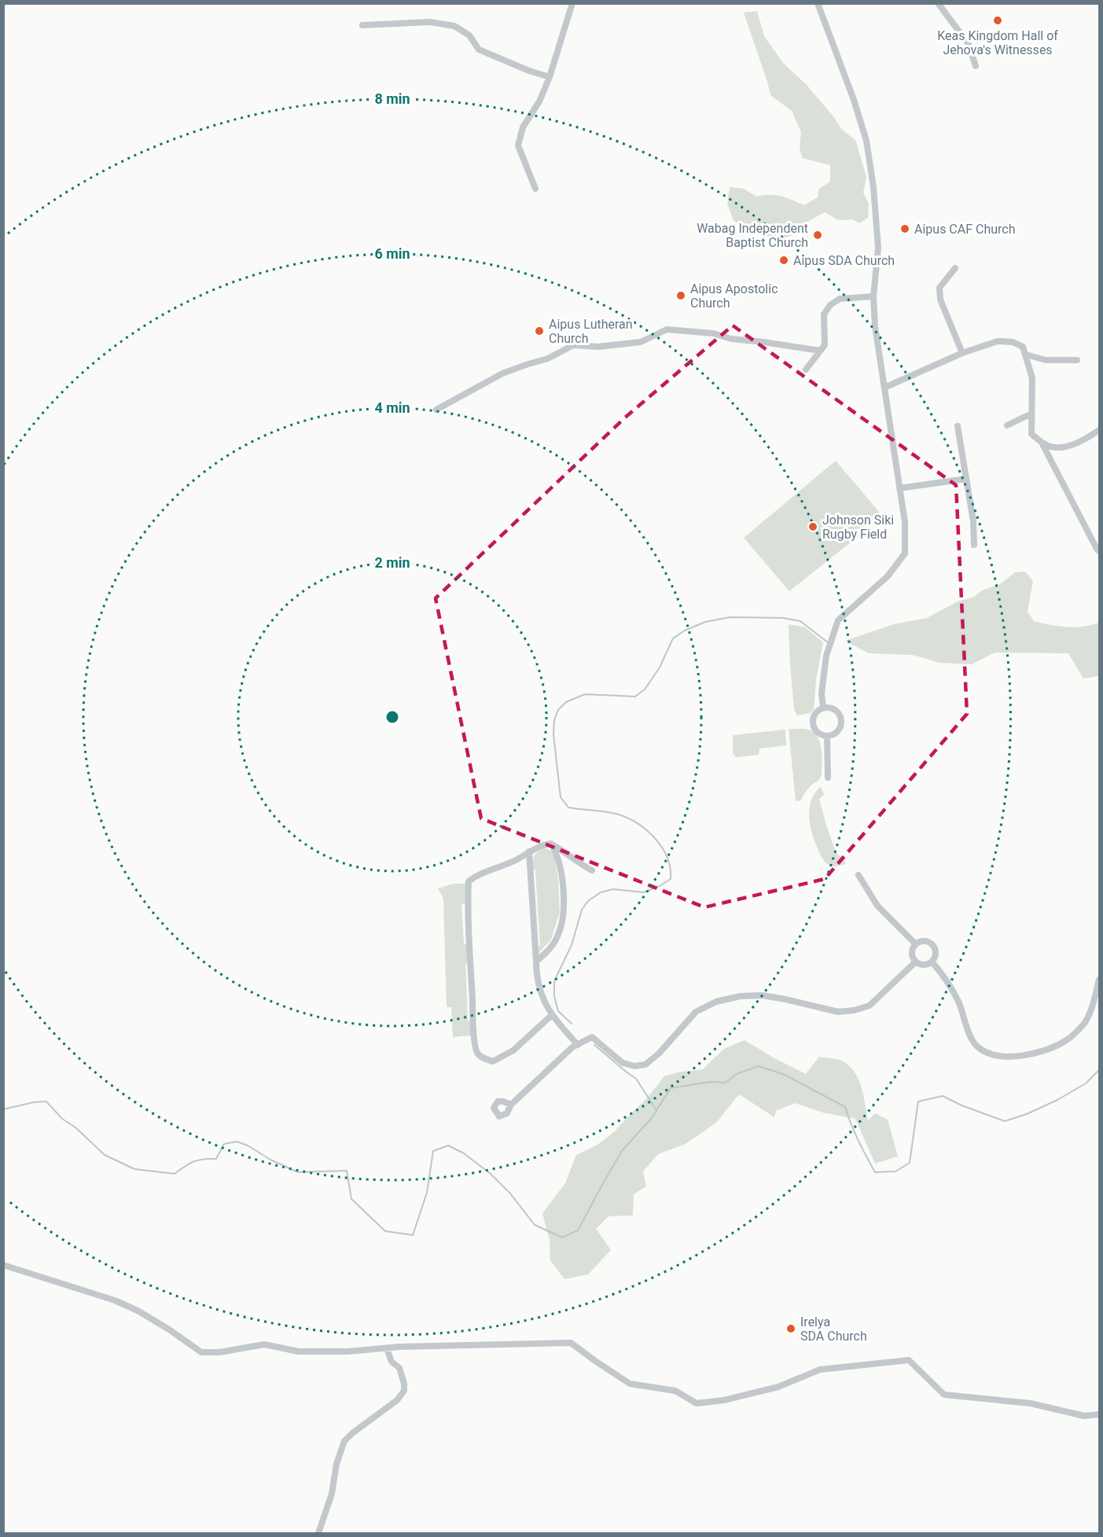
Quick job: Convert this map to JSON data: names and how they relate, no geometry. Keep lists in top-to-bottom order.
{
  "places": [
    "Keas Kingdom Hall of Jehova's Witnesses",
    "Aipus CAF Church",
    "Wabag Independent Baptist Church",
    "Aipus SDA Church",
    "Aipus Apostolic Church",
    "Aipus Lutheran Church",
    "Johnson Siki Rugby Field",
    "Irelya SDA Church"
  ],
  "rings": [
    "8 min",
    "6 min",
    "4 min",
    "2 min"
  ]
}
